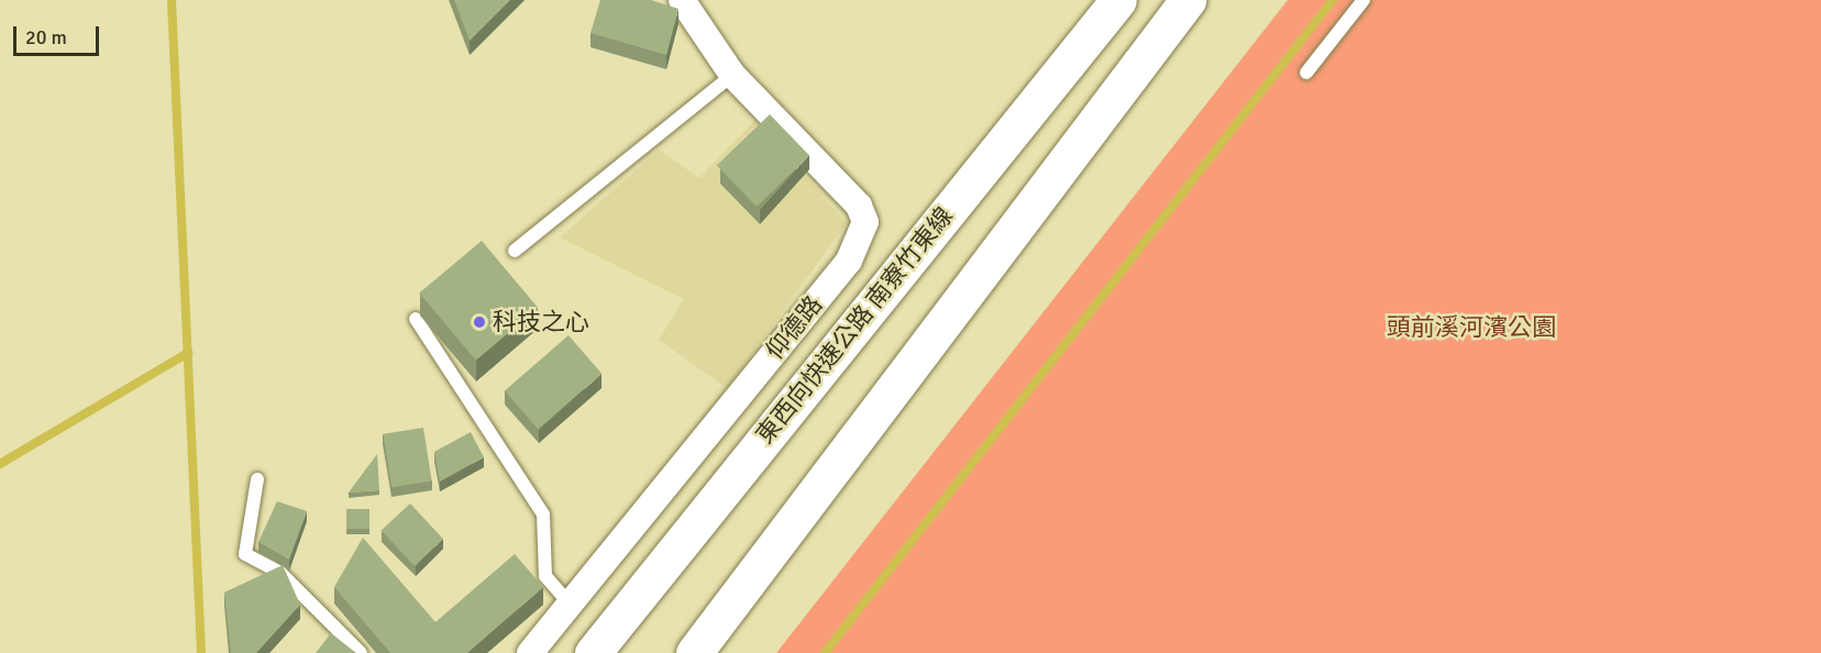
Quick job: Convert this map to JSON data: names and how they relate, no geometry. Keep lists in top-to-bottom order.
{
  "streets": {
    "highway": ["東西向快速公路 南寮竹東線"],
    "street": ["仰德路"]
  },
  "parks": ["頭前溪河濱公園"],
  "places": ["科技之心"],
  "scale_bar": "20 m"
}
